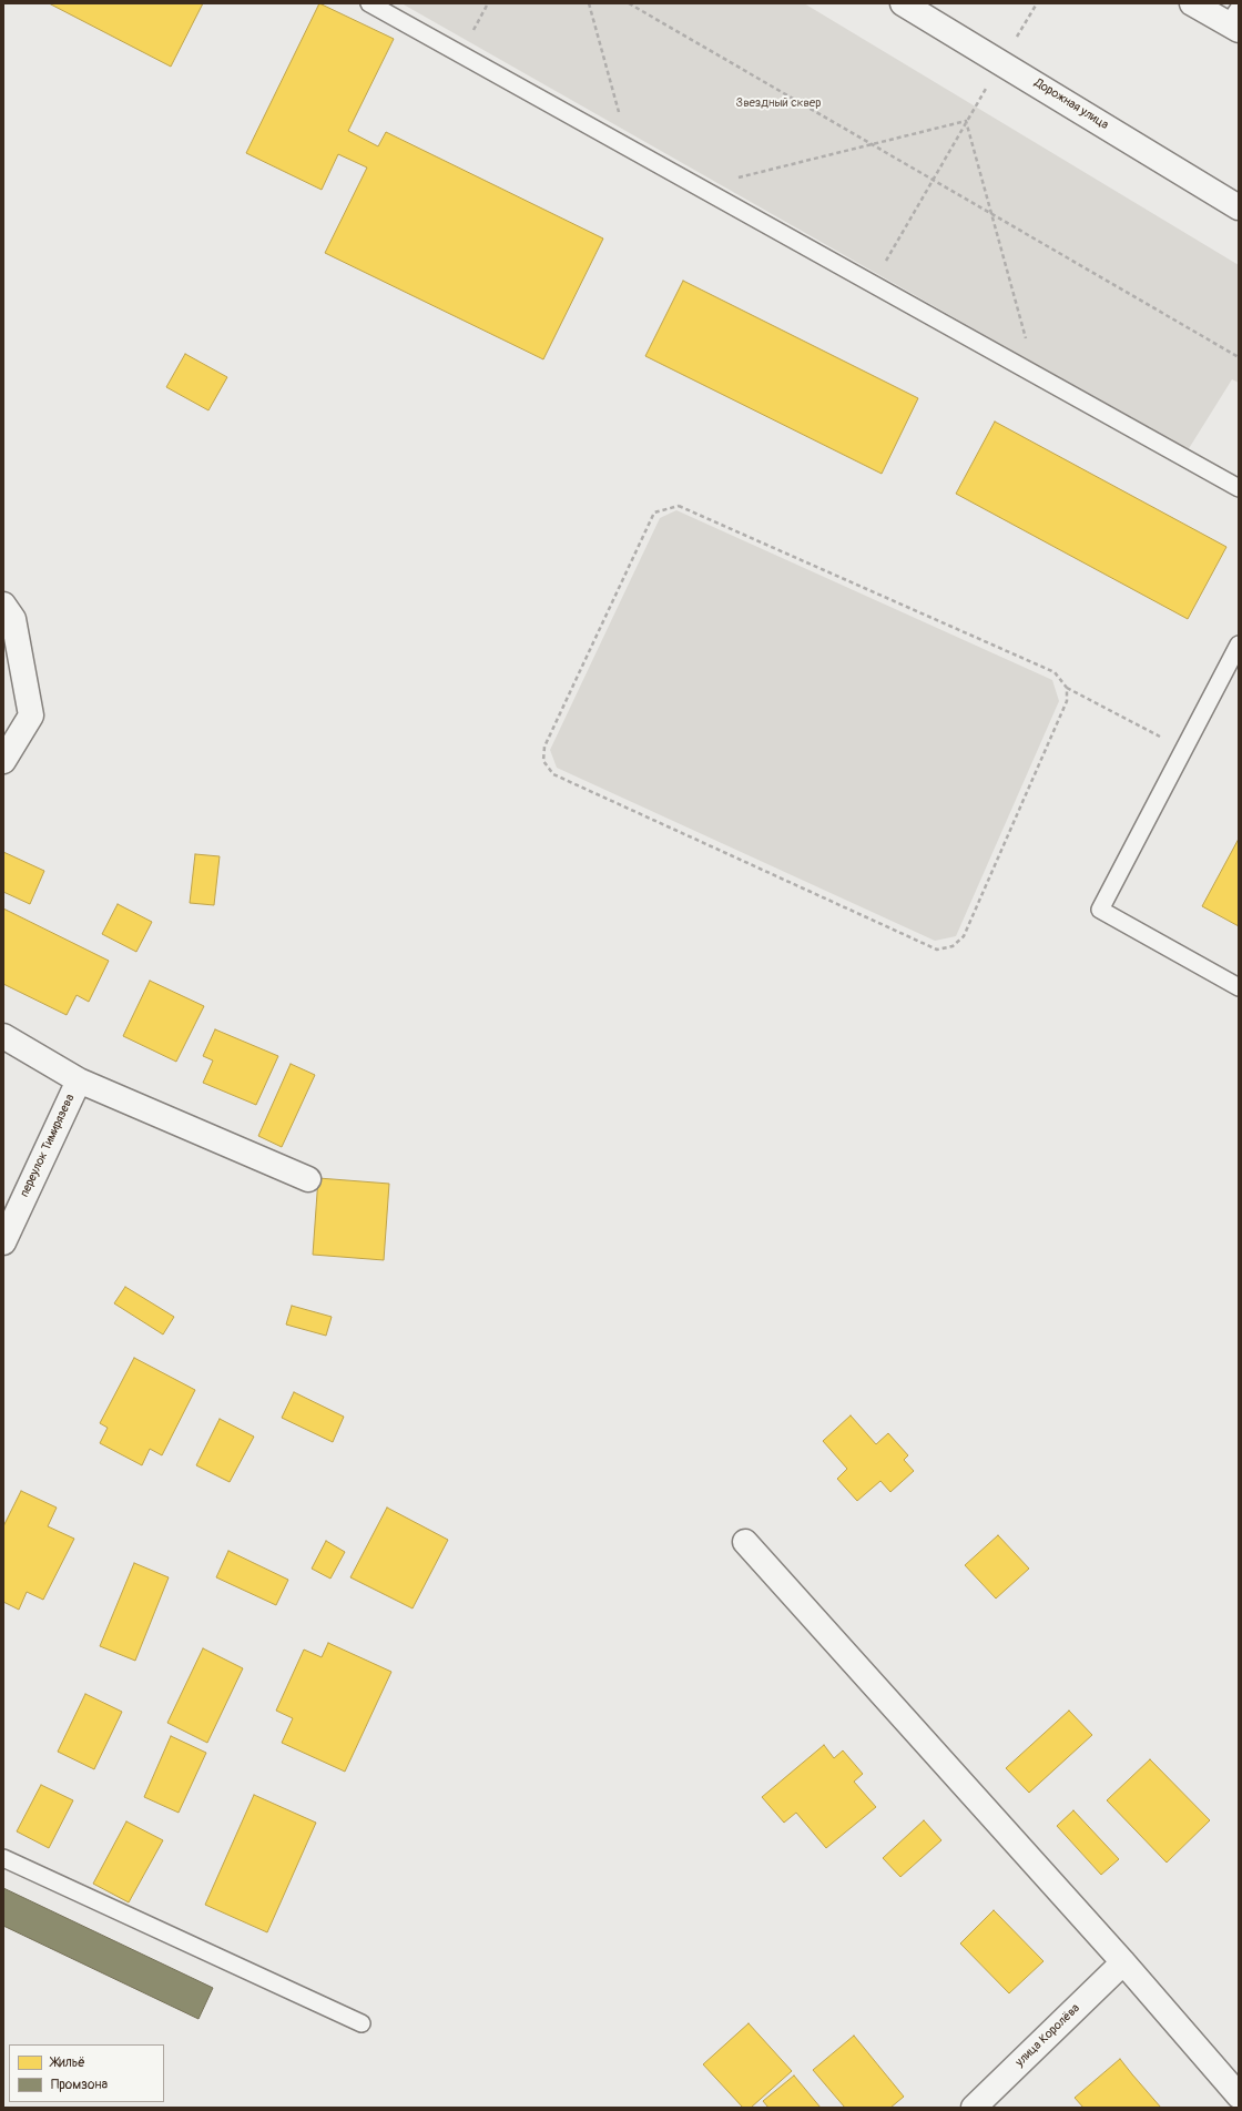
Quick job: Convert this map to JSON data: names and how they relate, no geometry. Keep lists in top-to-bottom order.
{
  "streets": {
    "street": ["Дорожная улица", "переулок Тимирязева", "улица Королёва"]
  },
  "parks": ["Звездный сквер"],
  "legend": ["Жильё", "Промзона"]
}
